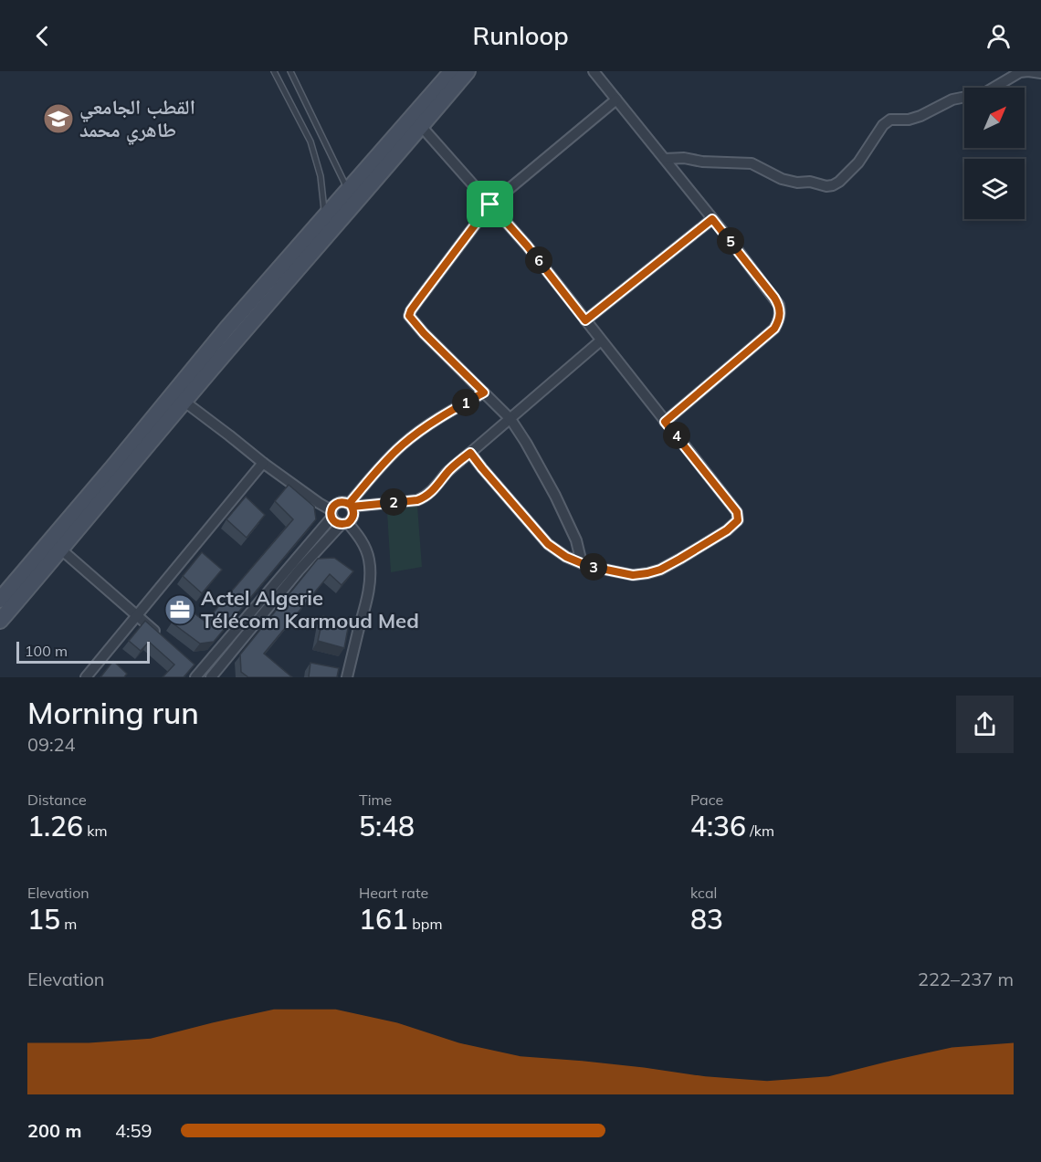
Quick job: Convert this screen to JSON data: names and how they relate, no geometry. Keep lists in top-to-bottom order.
{
  "places": {
    "school or university": ["القطب الجامعي طاهري محمد"],
    "office": ["Actel Algerie Télécom Karmoud Med"]
  },
  "scale_bar": "100 m",
  "north": "top right",
  "page": {
    "header": "Runloop",
    "pins": [
      "5",
      "6",
      "1",
      "4",
      "2",
      "3"
    ],
    "scale": "100 m",
    "heading": ["Morning run", "09:24"],
    "stats": [
      ["Distance", "1.26 km"],
      ["Time", "5:48"],
      ["Pace", "4:36 /km"],
      ["Elevation", "15 m"],
      ["Heart rate", "161 bpm"],
      ["kcal", "83"]
    ],
    "chart": ["Elevation", "222–237 m"],
    "list": [
      {
        "name": "200 m",
        "note": "4:59"
      }
    ]
  }
}
